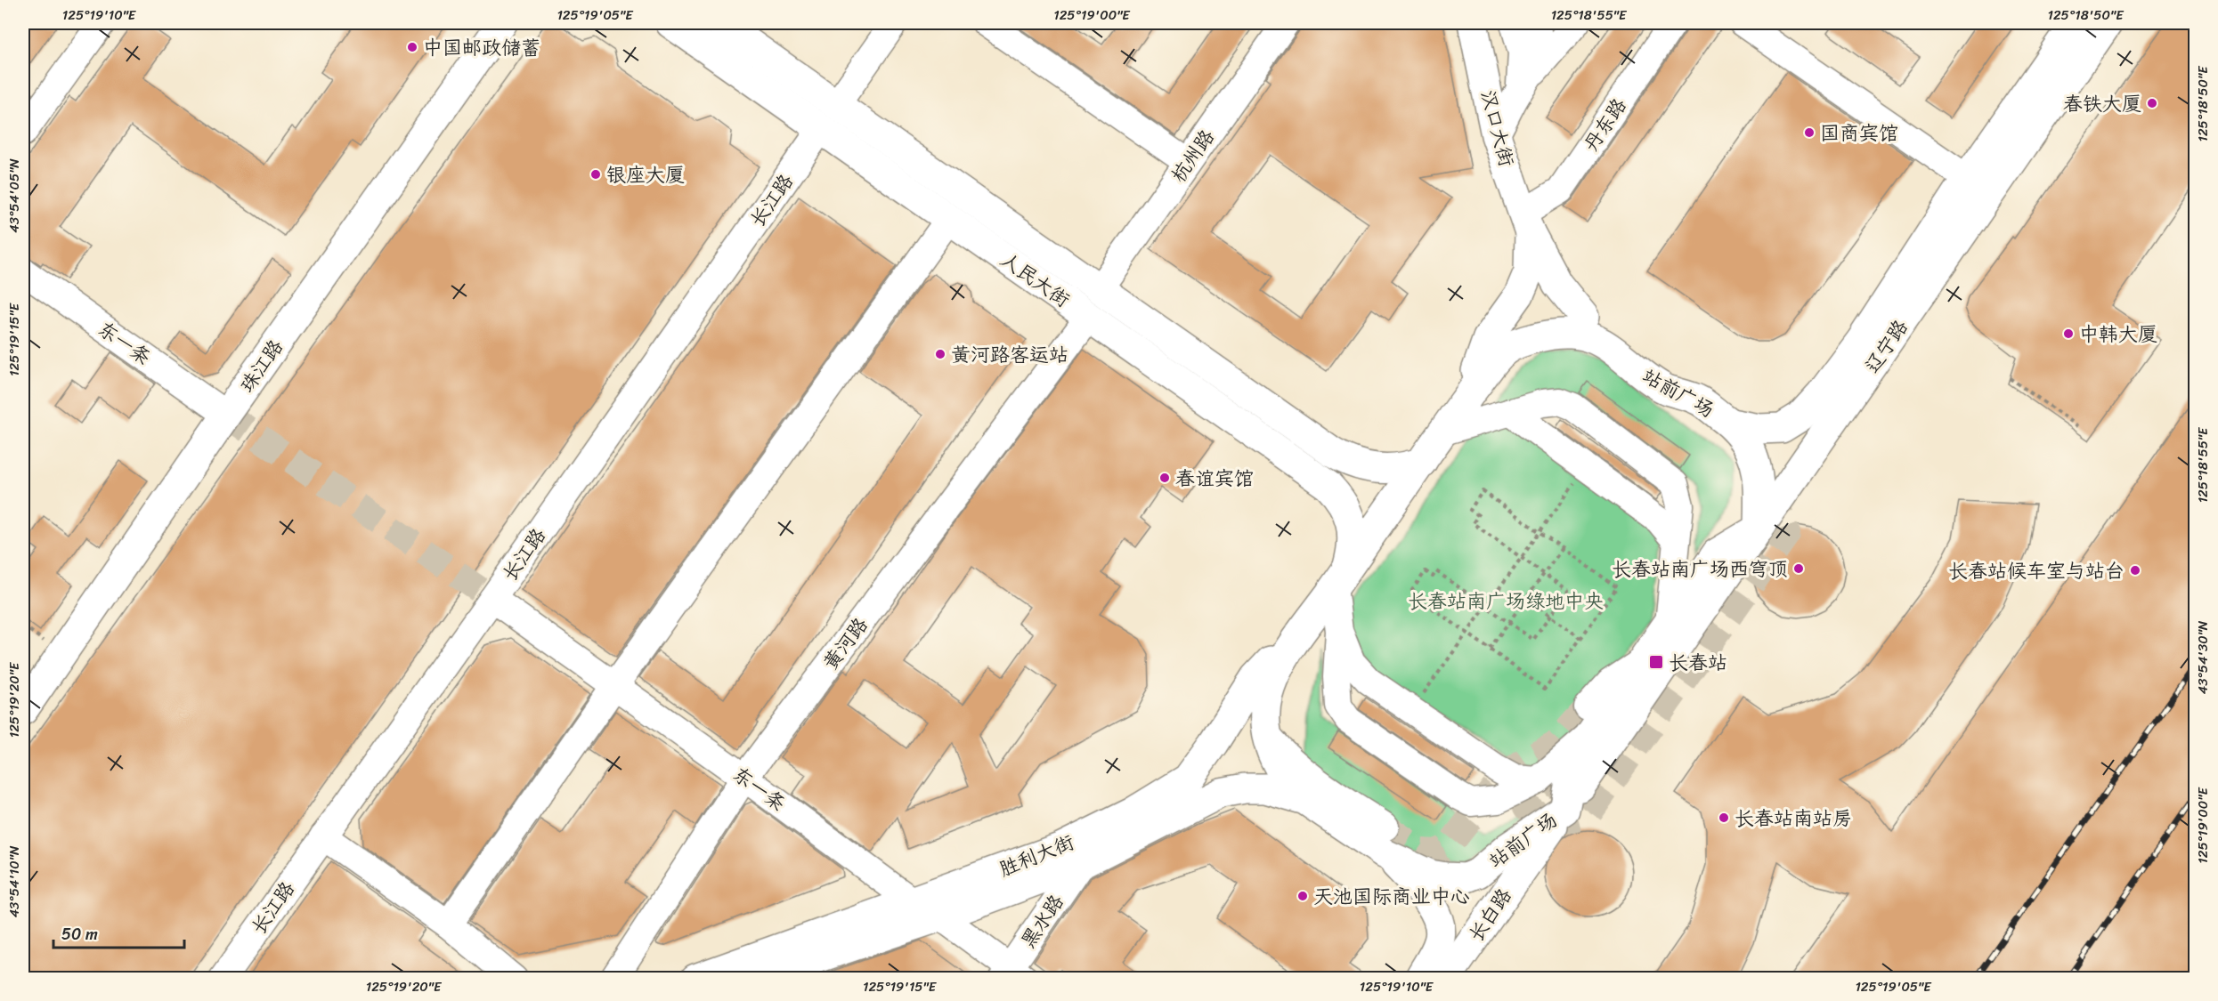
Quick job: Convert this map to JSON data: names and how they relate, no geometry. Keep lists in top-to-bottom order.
{
  "streets": {
    "main road": [
      "汉口大街",
      "人民大街",
      "辽宁路",
      "珠江路",
      "站前广场",
      "胜利大街",
      "长白路"
    ],
    "street": [
      "丹东路",
      "杭州路",
      "长江路",
      "东一条",
      "黄河路",
      "黑水路"
    ]
  },
  "crossings": [
    ["丹东路", "汉口大街"],
    ["杭州路", "人民大街"],
    ["长江路", "人民大街"],
    ["长江路", "东一条"],
    ["人民大街", "站前广场"],
    ["人民大街", "黄河路"],
    ["东一条", "珠江路"],
    ["东一条", "黄河路"],
    ["东一条", "胜利大街"],
    ["东一条", "黑水路"],
    ["辽宁路", "站前广场"],
    ["辽宁路", "长白路"],
    ["站前广场", "胜利大街"],
    ["站前广场", "长白路"],
    ["胜利大街", "黑水路"]
  ],
  "parks": ["长春站南广场绿地中央"],
  "places": {
    "other": [
      "中国邮政储蓄",
      "春铁大厦",
      "国商宾馆",
      "银座大厦",
      "中韩大厦",
      "黄河路客运站",
      "春谊宾馆",
      "长春站南广场西穹顶",
      "长春站候车室与站台",
      "长春站南站房",
      "天池国际商业中心"
    ],
    "transit": ["长春站"]
  },
  "scale_bar": "50 m",
  "coordinates": [
    "125°19'10\"E",
    "125°19'05\"E",
    "125°19'00\"E",
    "125°18'55\"E",
    "125°18'50\"E",
    "43°54'05\"N",
    "125°19'15\"E",
    "43°54'30\"N",
    "125°19'20\"E",
    "43°54'10\"N"
  ]
}
